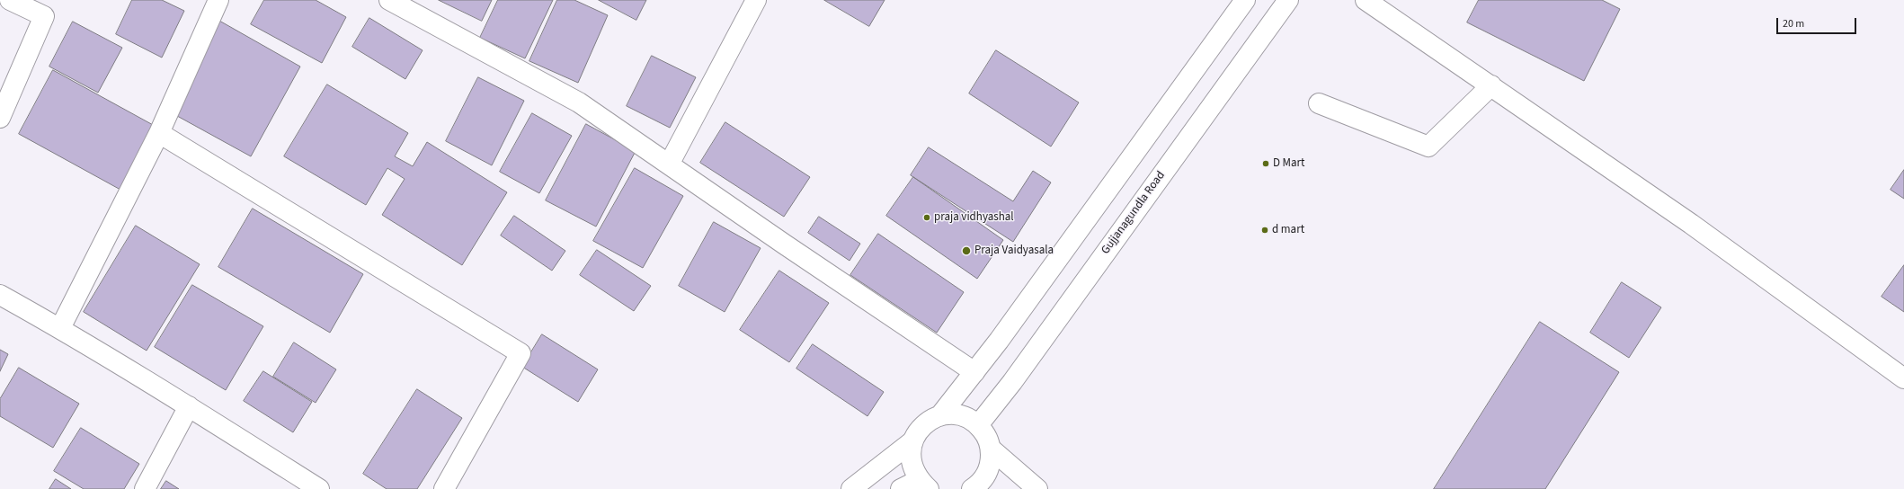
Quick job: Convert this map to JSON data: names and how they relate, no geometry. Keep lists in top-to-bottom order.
{
  "streets": {
    "street": ["Gujjanagundla Road"]
  },
  "places": [
    "D Mart",
    "praja vidhyashal",
    "d mart",
    "Praja Vaidyasala"
  ],
  "scale_bar": "20 m"
}
